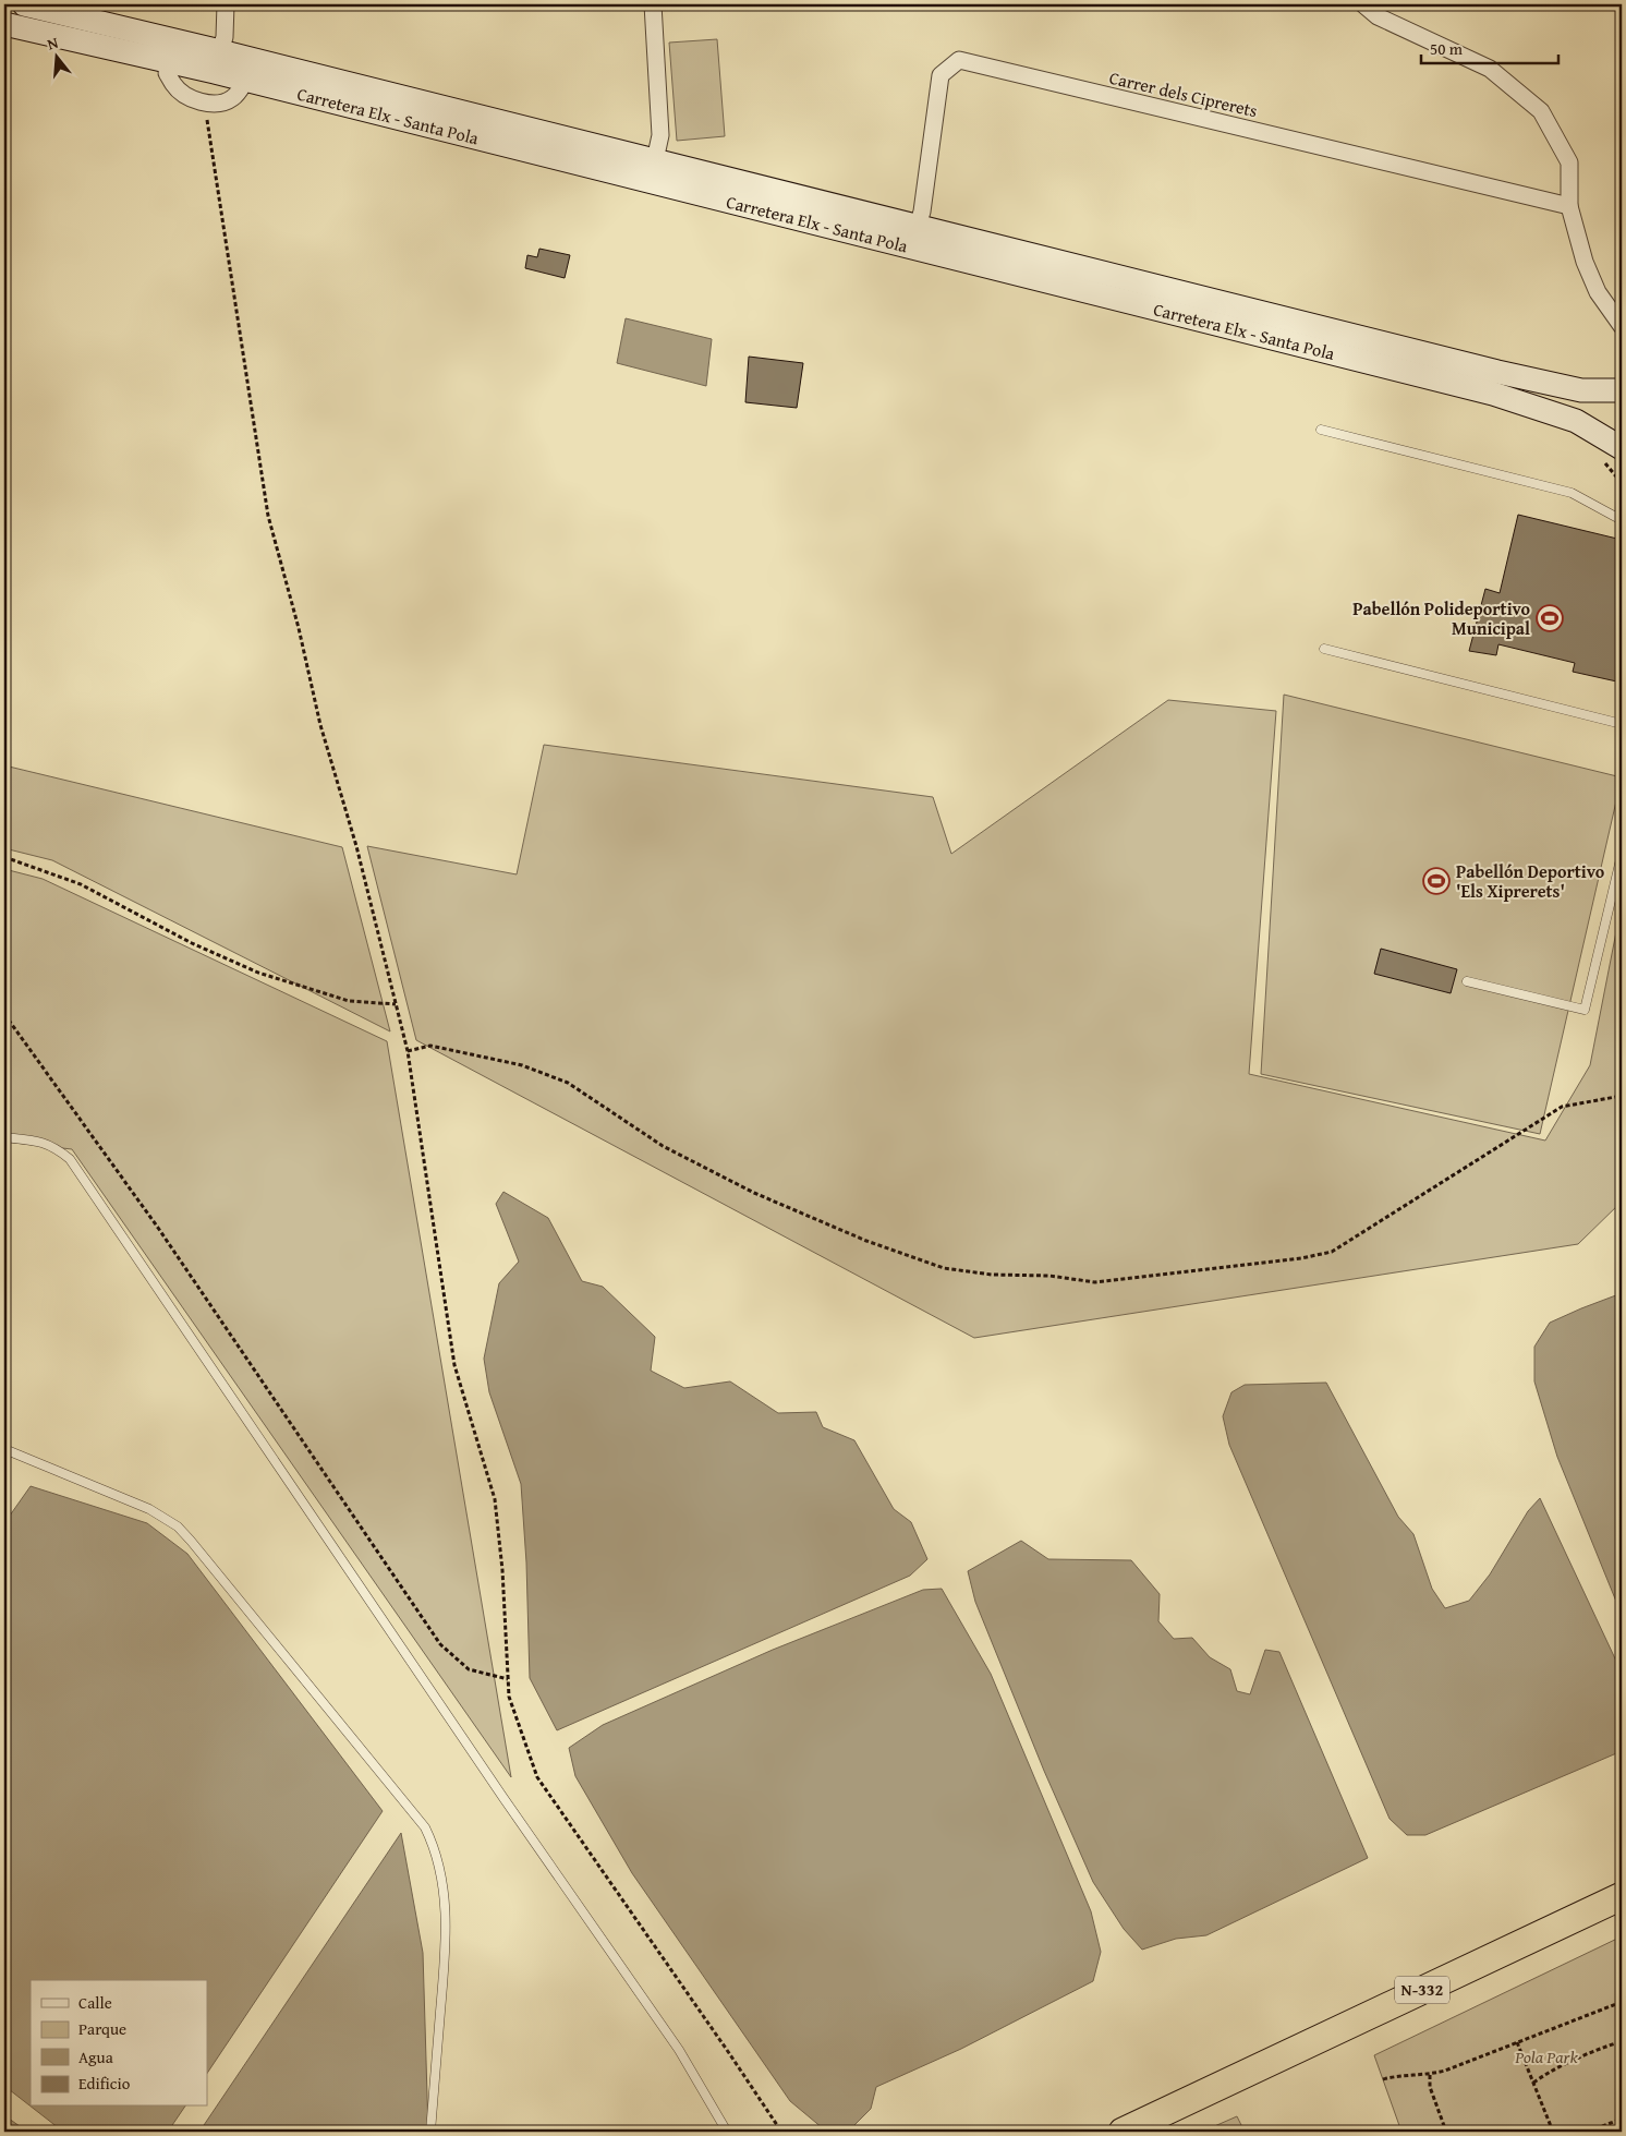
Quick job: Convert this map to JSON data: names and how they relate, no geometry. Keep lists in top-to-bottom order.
{
  "streets": {
    "highway": ["N-332"],
    "main road": ["Carretera Elx - Santa Pola"],
    "street": ["Carrer dels Ciprerets"]
  },
  "crossings": [
    ["Carrer dels Ciprerets", "Carretera Elx - Santa Pola"]
  ],
  "parks": ["Pola Park"],
  "places": {
    "sports": ["Pabellón Polideportivo Municipal", "Pabellón Deportivo 'Els Xiprerets'"]
  },
  "legend": [
    "Calle",
    "Parque",
    "Agua",
    "Edificio"
  ],
  "scale_bar": "50 m",
  "north": "top"
}
